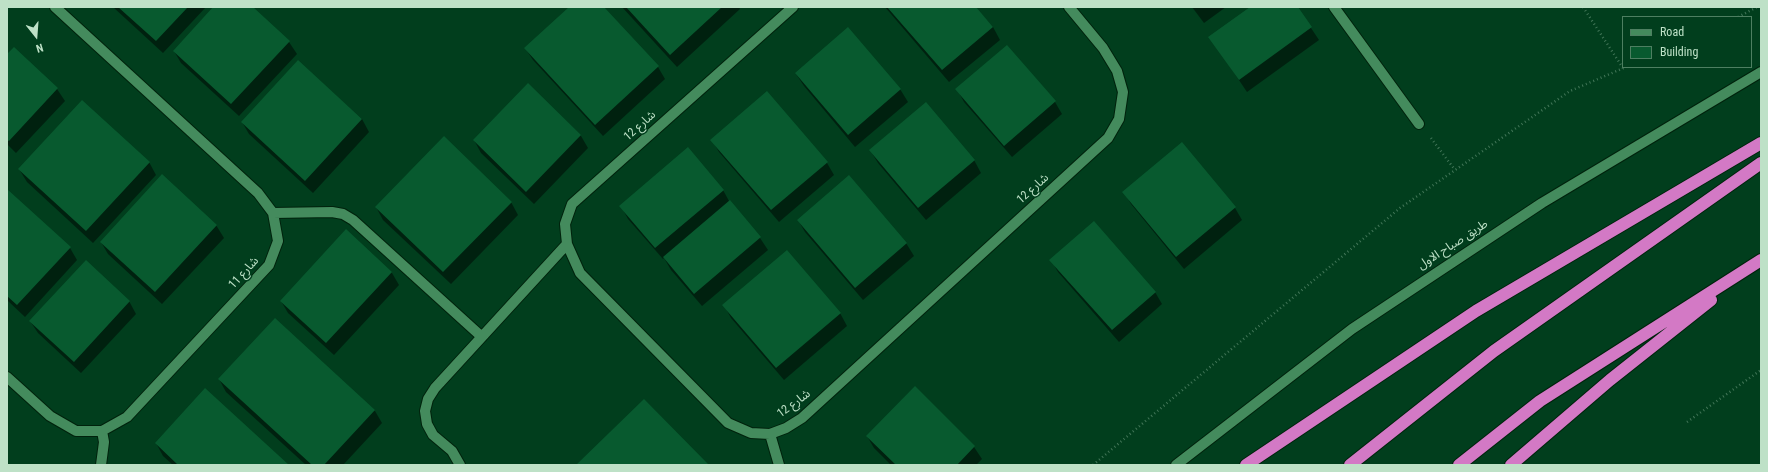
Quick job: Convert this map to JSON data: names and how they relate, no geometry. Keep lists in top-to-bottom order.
{
  "streets": {
    "street": ["شارع 12", "طريق صباح الاول", "شارع 11"]
  },
  "legend": ["Road", "Building"],
  "north": "bottom"
}
